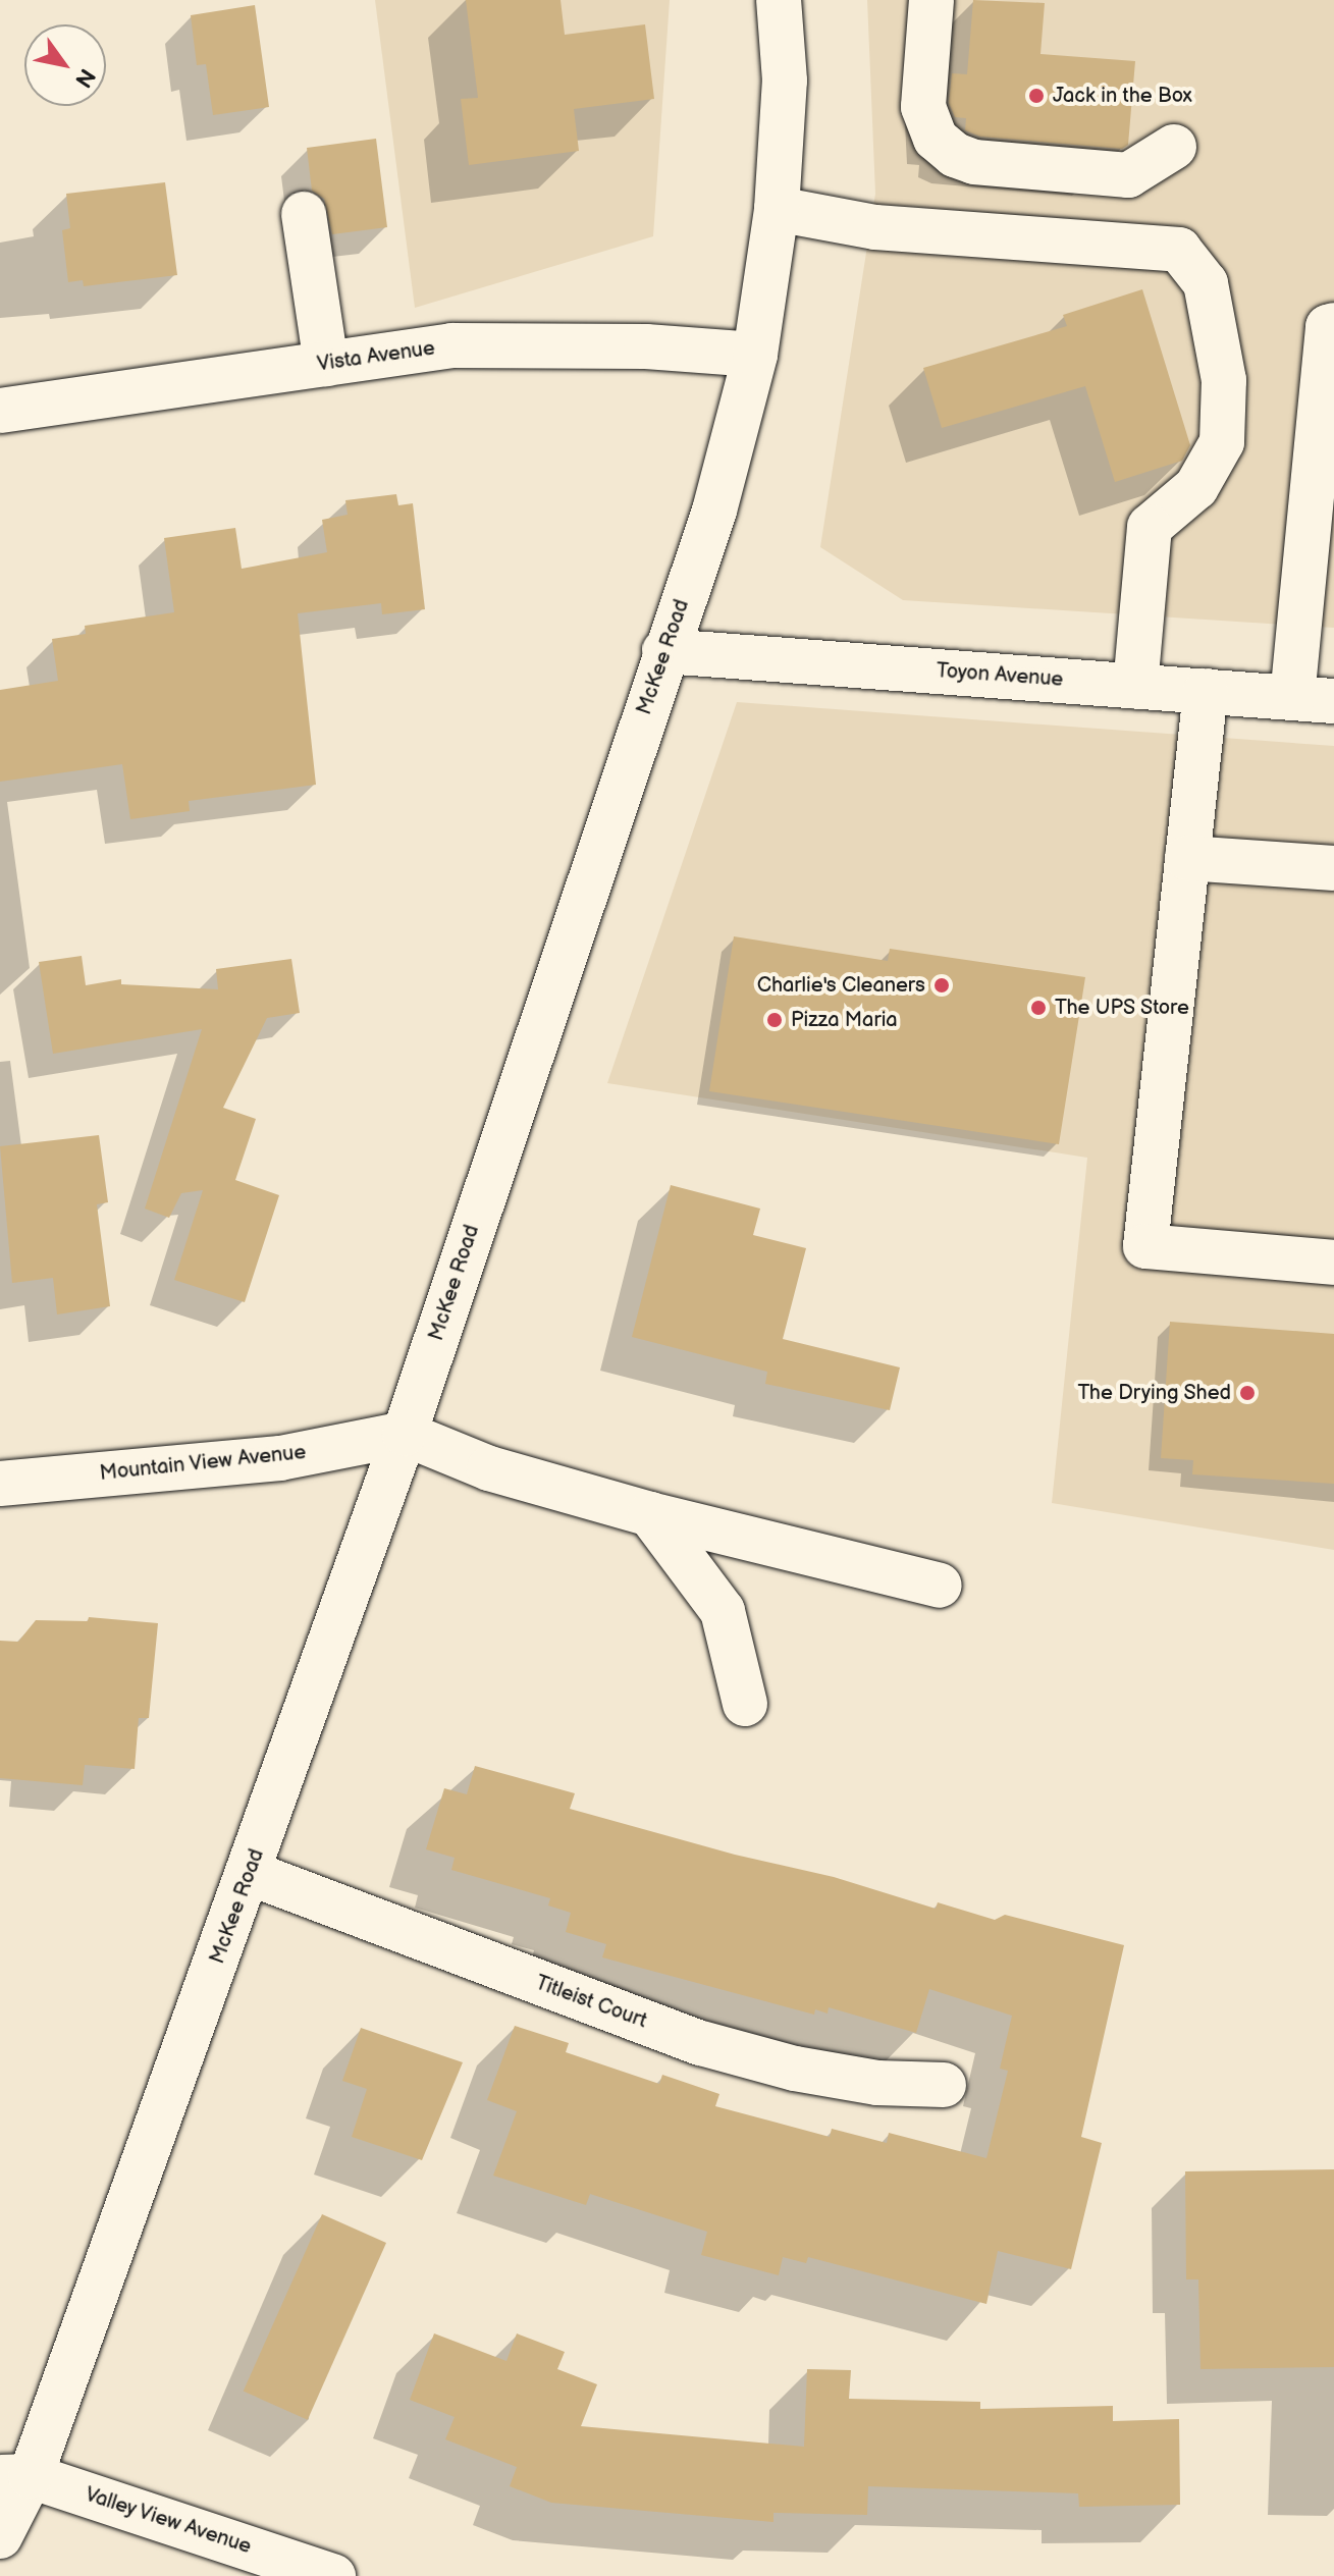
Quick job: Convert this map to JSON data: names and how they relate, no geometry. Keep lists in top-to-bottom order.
{
  "streets": {
    "street": [
      "Vista Avenue",
      "McKee Road",
      "Toyon Avenue",
      "Mountain View Avenue",
      "Titleist Court",
      "Valley View Avenue"
    ]
  },
  "crossings": [
    ["Vista Avenue", "McKee Road"],
    ["McKee Road", "Toyon Avenue"],
    ["McKee Road", "Mountain View Avenue"],
    ["McKee Road", "Titleist Court"],
    ["McKee Road", "Valley View Avenue"]
  ],
  "places": [
    "Jack in the Box",
    "Charlie's Cleaners",
    "The UPS Store",
    "Pizza Maria",
    "The Drying Shed"
  ],
  "north": "bottom right"
}
